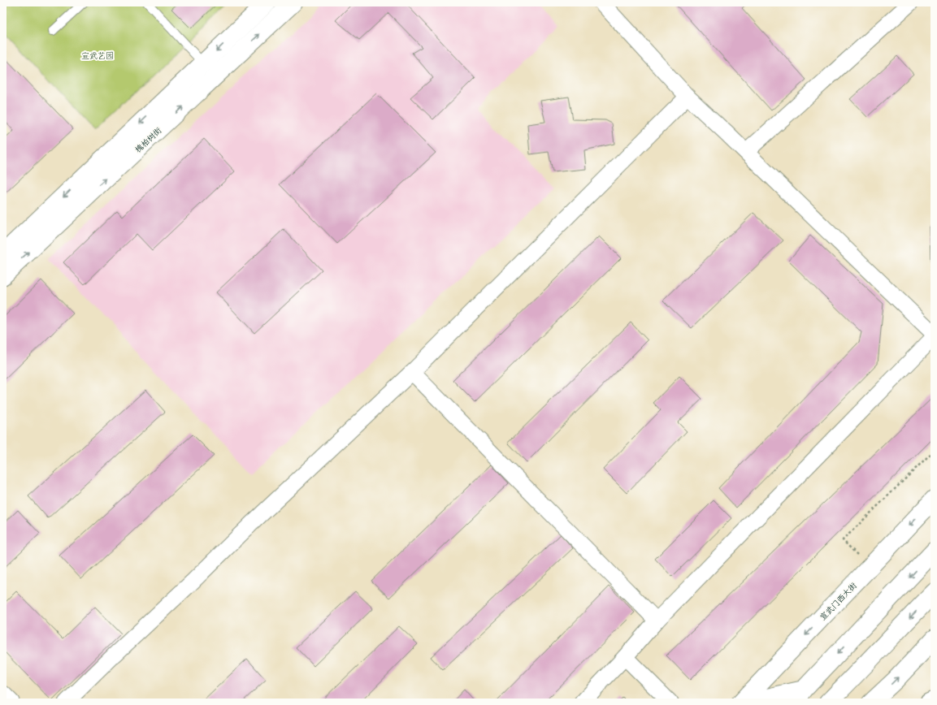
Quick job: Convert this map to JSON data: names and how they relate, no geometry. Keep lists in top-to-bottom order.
{
  "streets": {
    "main road": ["槐柏树街", "宣武门西大街"]
  },
  "parks": ["宣武艺园"]
}
